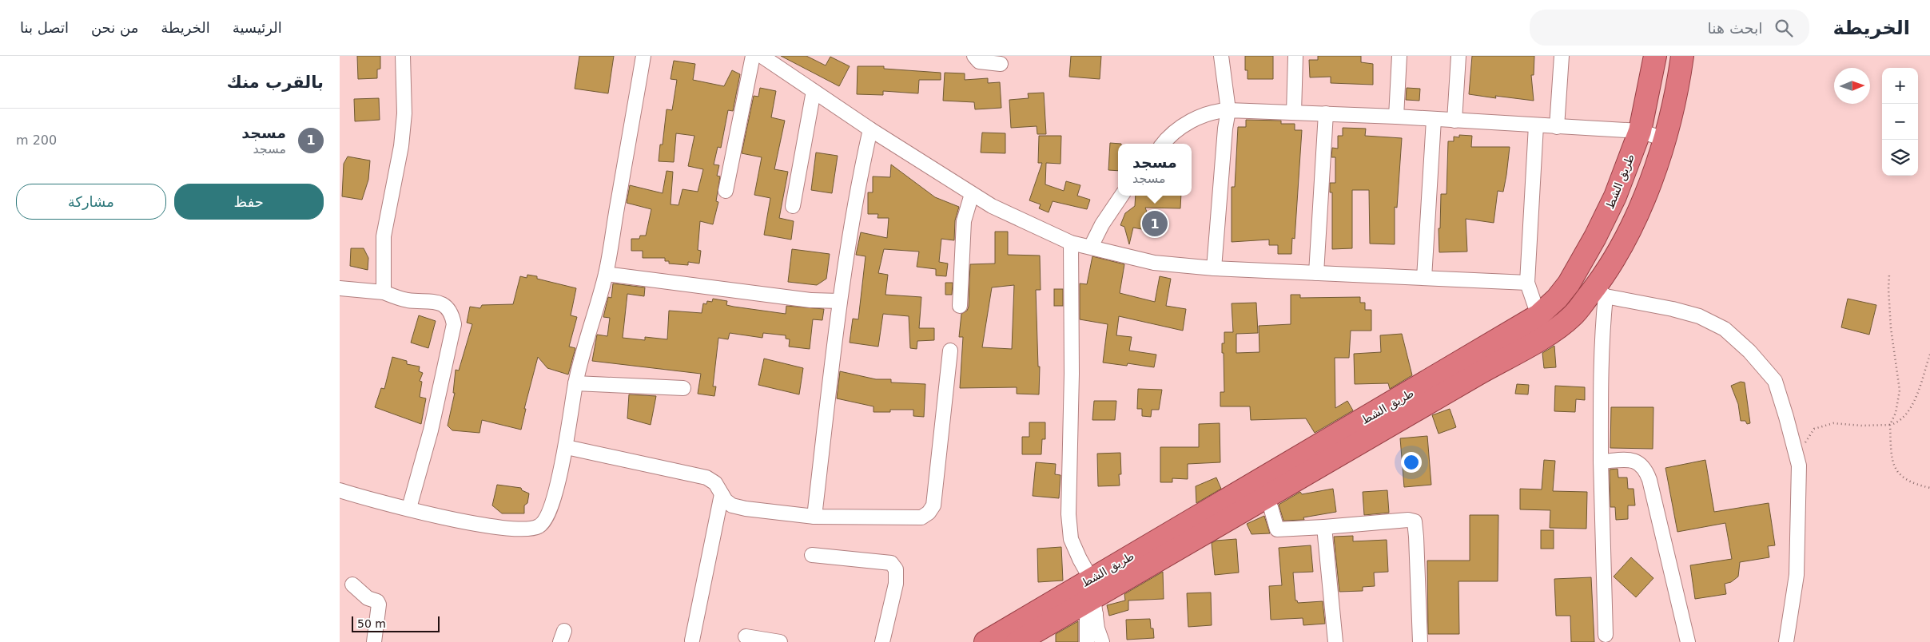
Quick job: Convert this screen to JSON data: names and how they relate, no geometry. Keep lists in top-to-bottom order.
{
  "streets": {
    "highway": ["طريق الشط"]
  },
  "scale_bar": "50 m",
  "north": "right",
  "page": {
    "header": "الخريطة",
    "search": "ابحث هنا",
    "nav": [
      "الرئيسية",
      "الخريطة",
      "من نحن",
      "اتصل بنا"
    ],
    "heading": "بالقرب منك",
    "map_buttons": ["+", "−"],
    "list": [
      {
        "mark": "1",
        "name": "مسجد",
        "note": "مسجد",
        "value": "200 m"
      }
    ],
    "popup": ["مسجد", "مسجد"],
    "buttons": ["حفظ", "مشاركة"],
    "pins": "1",
    "scale": "50 m"
  }
}
